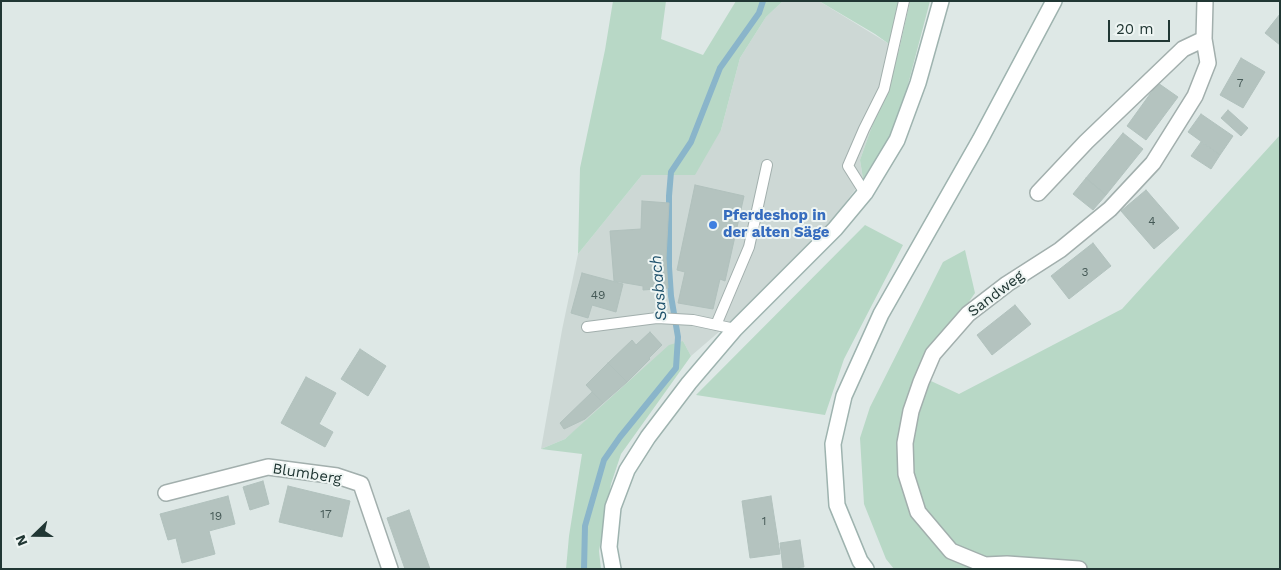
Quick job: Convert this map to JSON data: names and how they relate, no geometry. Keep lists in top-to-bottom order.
{
  "streets": {
    "street": ["Sandweg", "Blumberg"]
  },
  "water": ["Sasbach"],
  "places": ["Pferdeshop in der alten Säge"],
  "house_numbers": [
    "7",
    "4",
    "3",
    "49",
    "17",
    "19",
    "1"
  ],
  "scale_bar": "20 m",
  "north": "left"
}
